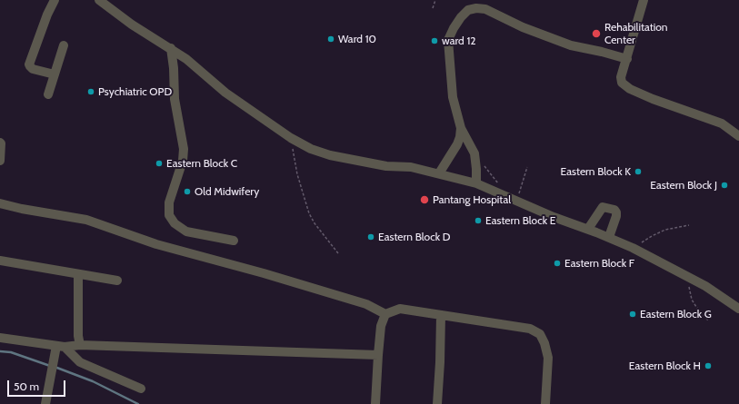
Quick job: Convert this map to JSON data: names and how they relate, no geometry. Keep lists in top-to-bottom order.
{
  "places": [
    "Rehabilitation Center",
    "Ward 10",
    "ward 12",
    "Psychiatric OPD",
    "Eastern Block C",
    "Eastern Block K",
    "Eastern Block J",
    "Old Midwifery",
    "Pantang Hospital",
    "Eastern Block E",
    "Eastern Block D",
    "Eastern Block F",
    "Eastern Block G",
    "Eastern Block H"
  ],
  "scale_bar": "50 m"
}
